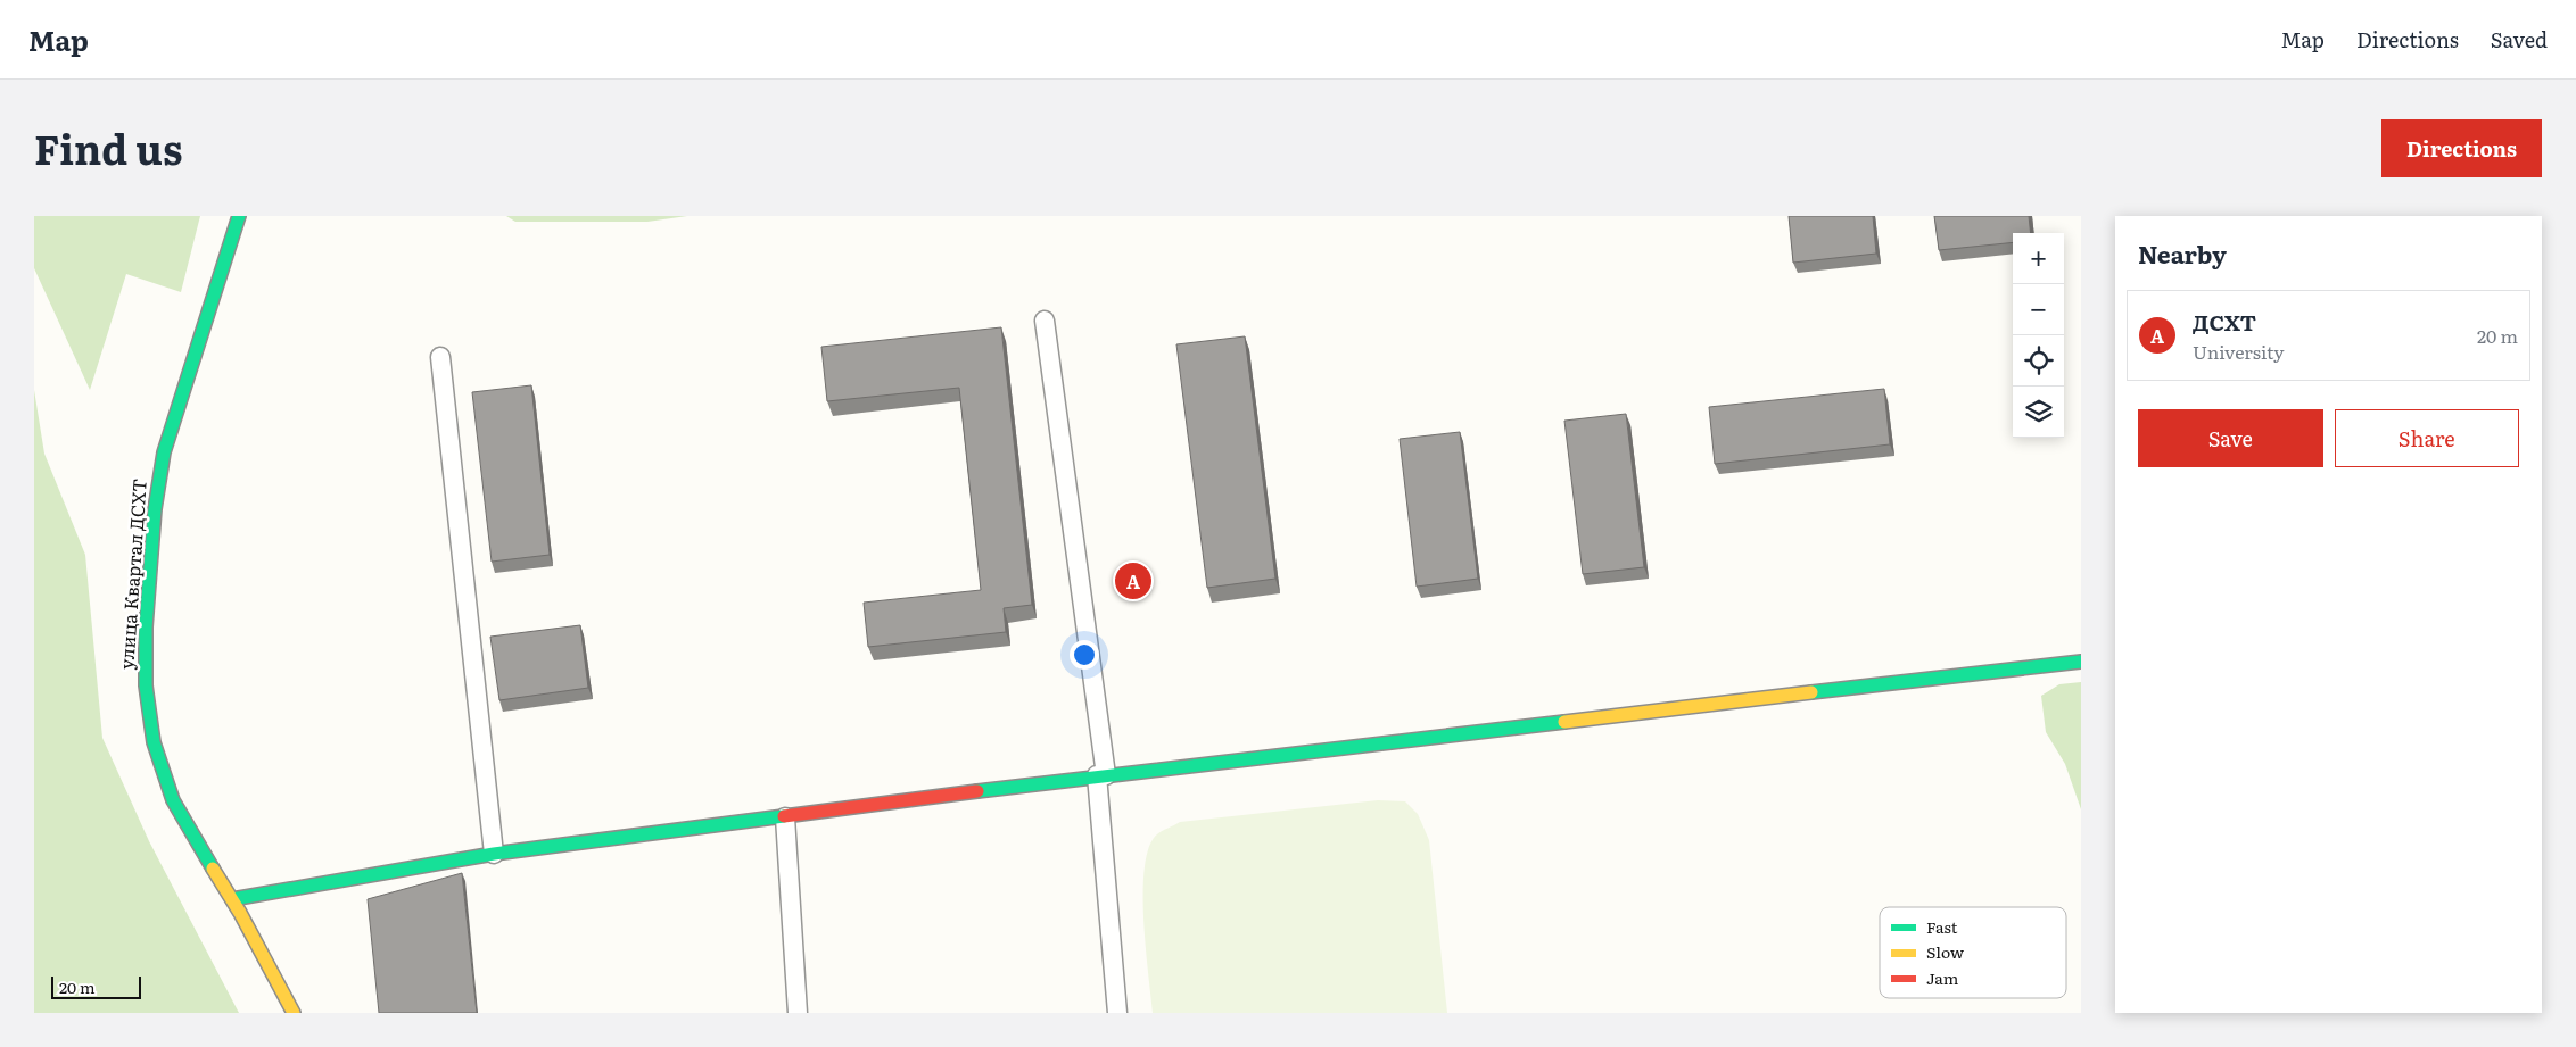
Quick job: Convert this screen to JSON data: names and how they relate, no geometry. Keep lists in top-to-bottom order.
{
  "streets": {
    "street": ["улица Квартал ДСХТ"]
  },
  "legend": ["Fast", "Slow", "Jam"],
  "scale_bar": "20 m",
  "page": {
    "header": "Map",
    "nav": ["Map", "Directions", "Saved"],
    "title": "Find us",
    "buttons": [
      "Directions",
      ["Save", "Share"]
    ],
    "heading": "Nearby",
    "map_buttons": ["+", "−"],
    "list": [
      {
        "mark": "A",
        "name": "ДСХТ",
        "note": "University",
        "value": "20 m"
      }
    ],
    "pins": "A",
    "scale": "20 m"
  }
}
